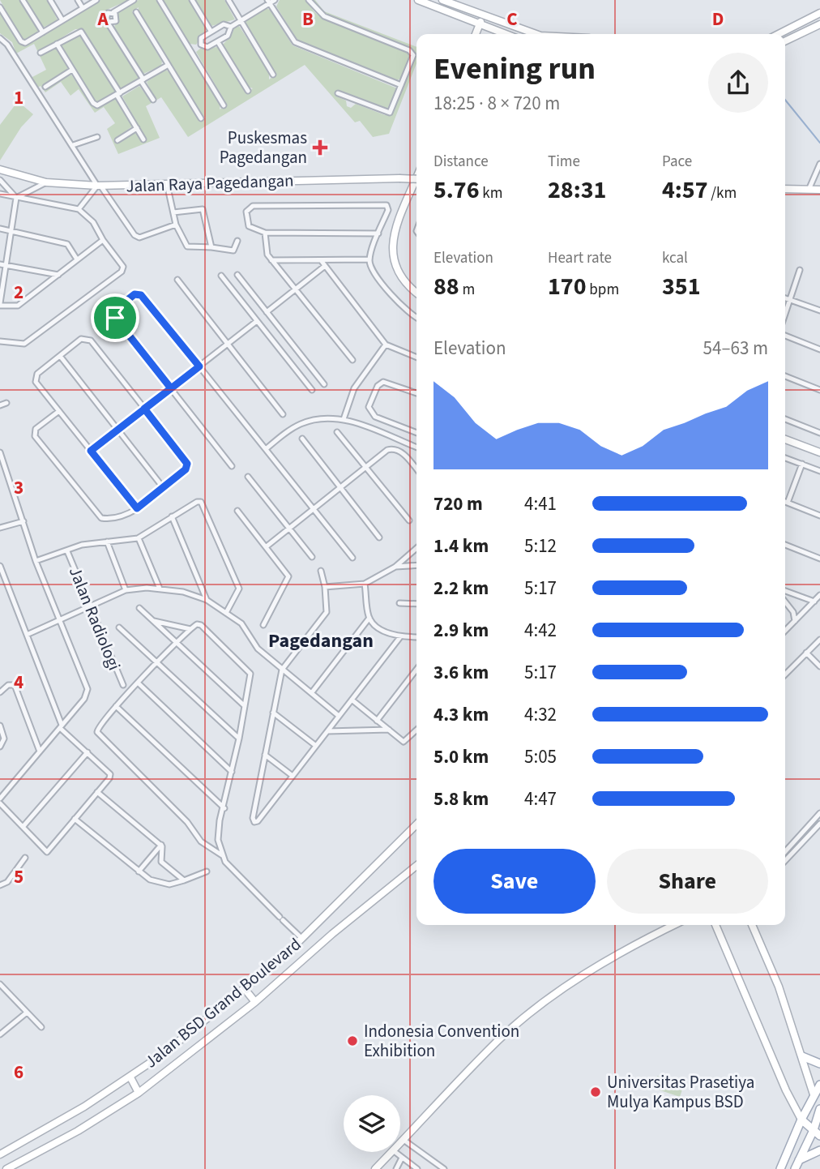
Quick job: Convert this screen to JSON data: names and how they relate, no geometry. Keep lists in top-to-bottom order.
{
  "streets": {
    "main road": ["Jalan Raya Pagedangan", "Jalan BSD Grand Boulevard"],
    "street": ["Jalan Radiologi"]
  },
  "districts": ["Pagedangan"],
  "places": {
    "health": ["Puskesmas Pagedangan"],
    "other": ["Indonesia Convention Exhibition", "Universitas Prasetiya Mulya Kampus BSD"]
  },
  "page": {
    "heading": ["Evening run", "18:25 · 8 × 720 m"],
    "stats": [
      ["Distance", "5.76 km"],
      ["Time", "28:31"],
      ["Pace", "4:57 /km"],
      ["Elevation", "88 m"],
      ["Heart rate", "170 bpm"],
      ["kcal", "351"]
    ],
    "chart": ["Elevation", "54–63 m"],
    "list": [
      {
        "name": "720 m",
        "note": "4:41"
      },
      {
        "name": "1.4 km",
        "note": "5:12"
      },
      {
        "name": "2.2 km",
        "note": "5:17"
      },
      {
        "name": "2.9 km",
        "note": "4:42"
      },
      {
        "name": "3.6 km",
        "note": "5:17"
      },
      {
        "name": "4.3 km",
        "note": "4:32"
      },
      {
        "name": "5.0 km",
        "note": "5:05"
      },
      {
        "name": "5.8 km",
        "note": "4:47"
      }
    ],
    "buttons": ["Save", "Share"]
  },
  "grid": {
    "columns": [
      "A",
      "B",
      "C",
      "D"
    ],
    "rows": [
      "1",
      "2",
      "3",
      "4",
      "5",
      "6"
    ]
  }
}
